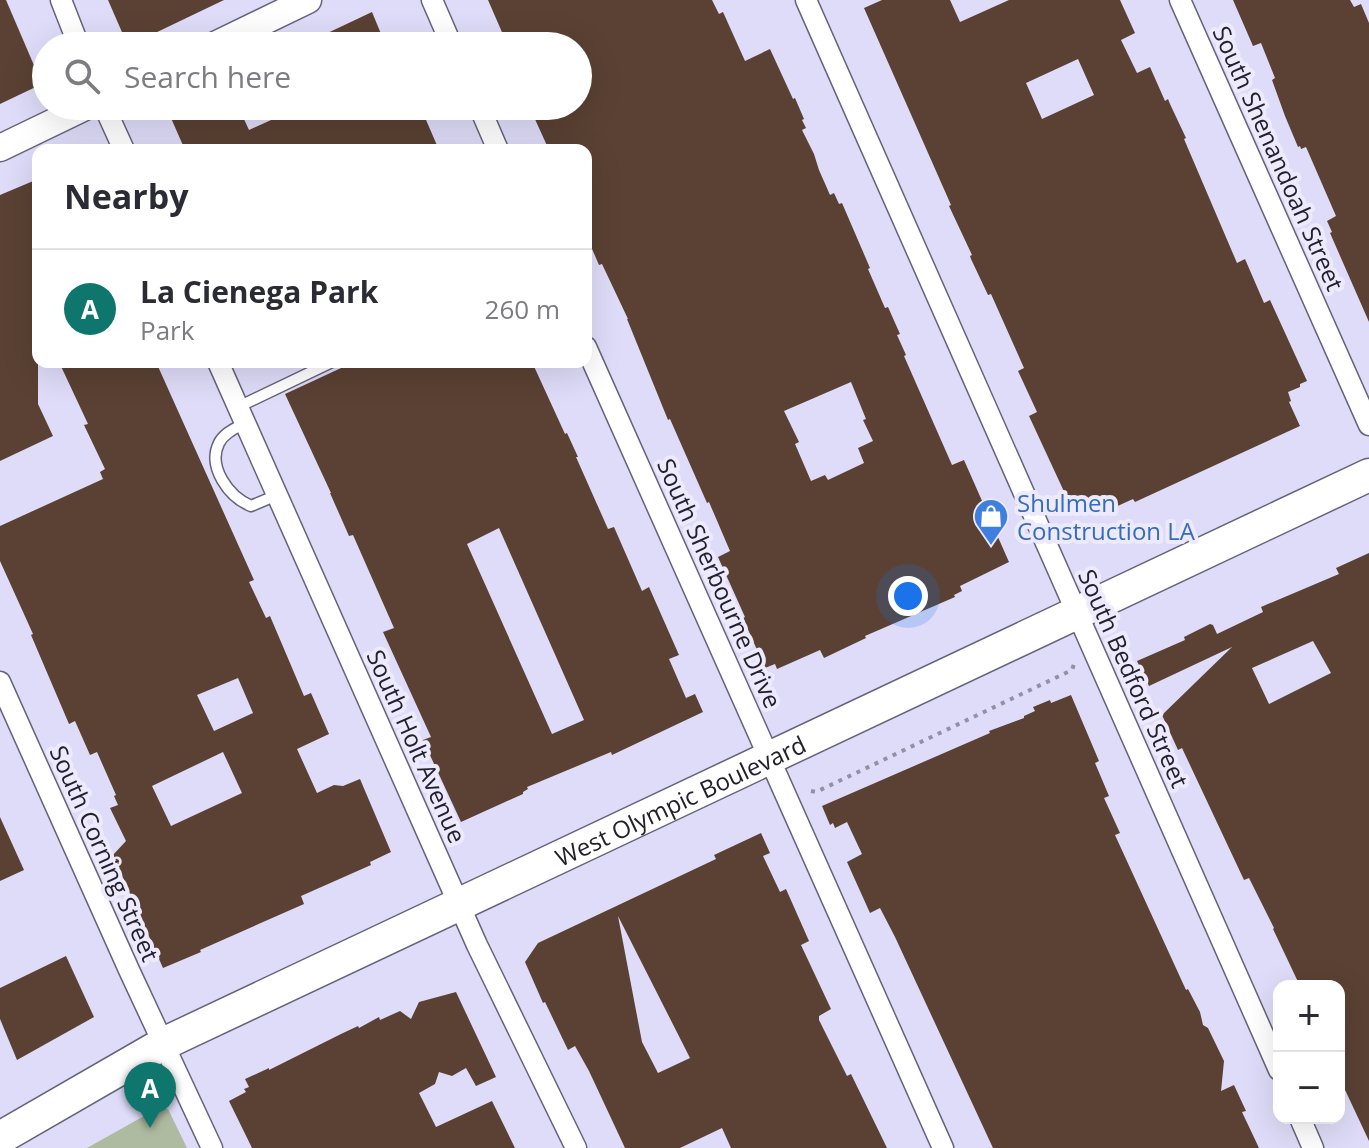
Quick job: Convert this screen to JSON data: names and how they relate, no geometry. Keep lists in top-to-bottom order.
{
  "streets": {
    "main road": ["West Olympic Boulevard"],
    "street": [
      "South Shenandoah Street",
      "South Sherbourne Drive",
      "South Bedford Street",
      "South Holt Avenue",
      "South Corning Street"
    ]
  },
  "crossings": [
    ["South Sherbourne Drive", "West Olympic Boulevard"],
    ["South Bedford Street", "West Olympic Boulevard"],
    ["South Holt Avenue", "West Olympic Boulevard"],
    ["West Olympic Boulevard", "South Corning Street"]
  ],
  "places": {
    "shop": ["Shulmen Construction LA"]
  },
  "page": {
    "search": "Search here",
    "heading": "Nearby",
    "list": [
      {
        "mark": "A",
        "name": "La Cienega Park",
        "note": "Park",
        "value": "260 m"
      }
    ],
    "map_buttons": ["+", "−"],
    "pins": "A"
  }
}
